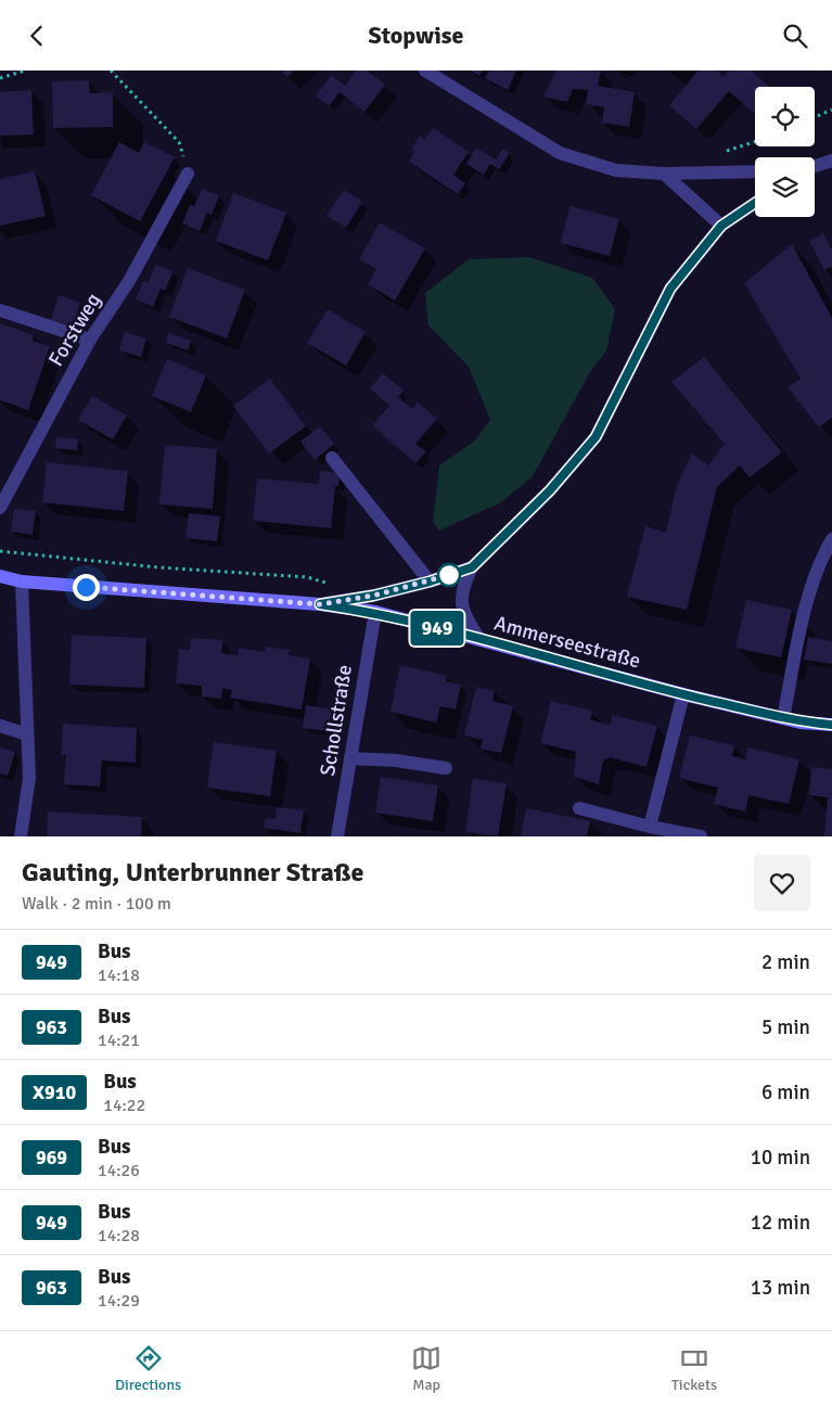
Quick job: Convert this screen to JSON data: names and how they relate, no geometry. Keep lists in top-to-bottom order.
{
  "streets": {
    "main road": ["Ammerseestraße"],
    "street": ["Forstweg", "Schollstraße"]
  },
  "crossings": [
    ["Ammerseestraße", "Schollstraße"]
  ],
  "lines": ["bus line 949"],
  "page": {
    "header": "Stopwise",
    "on_map": "949",
    "heading": ["Gauting, Unterbrunner Straße", "Walk · 2 min · 100 m"],
    "list": [
      {
        "mark": "949",
        "name": "Bus",
        "note": "14:18",
        "value": "2 min"
      },
      {
        "mark": "963",
        "name": "Bus",
        "note": "14:21",
        "value": "5 min"
      },
      {
        "mark": "X910",
        "name": "Bus",
        "note": "14:22",
        "value": "6 min"
      },
      {
        "mark": "969",
        "name": "Bus",
        "note": "14:26",
        "value": "10 min"
      },
      {
        "mark": "949",
        "name": "Bus",
        "note": "14:28",
        "value": "12 min"
      },
      {
        "mark": "963",
        "name": "Bus",
        "note": "14:29",
        "value": "13 min"
      }
    ],
    "tabs": ["Directions", "Map", "Tickets"]
  }
}
